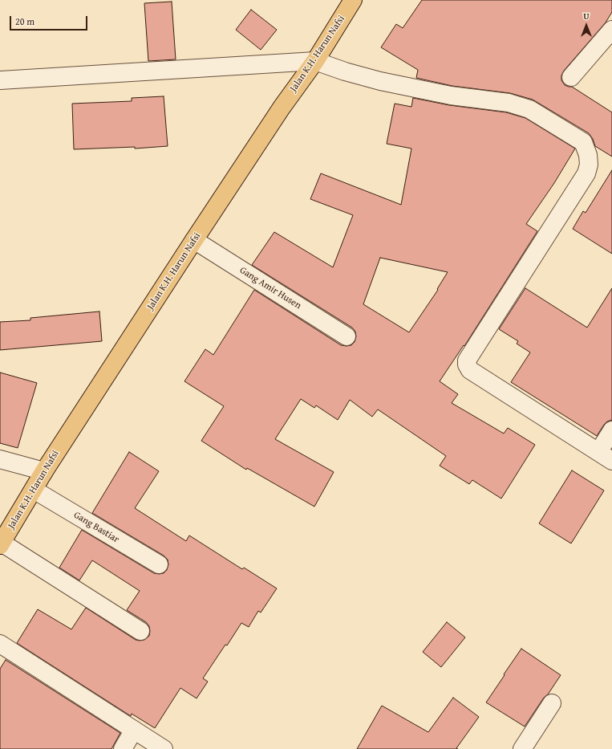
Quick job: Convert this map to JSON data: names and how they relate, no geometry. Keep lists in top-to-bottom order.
{
  "streets": {
    "main road": ["Jalan K.H. Harun Nafsi"],
    "street": ["Gang Amir Husen", "Gang Bastiar"]
  },
  "crossings": [
    ["Jalan K.H. Harun Nafsi", "Gang Amir Husen"],
    ["Jalan K.H. Harun Nafsi", "Gang Bastiar"]
  ],
  "scale_bar": "20 m",
  "north": "top"
}
